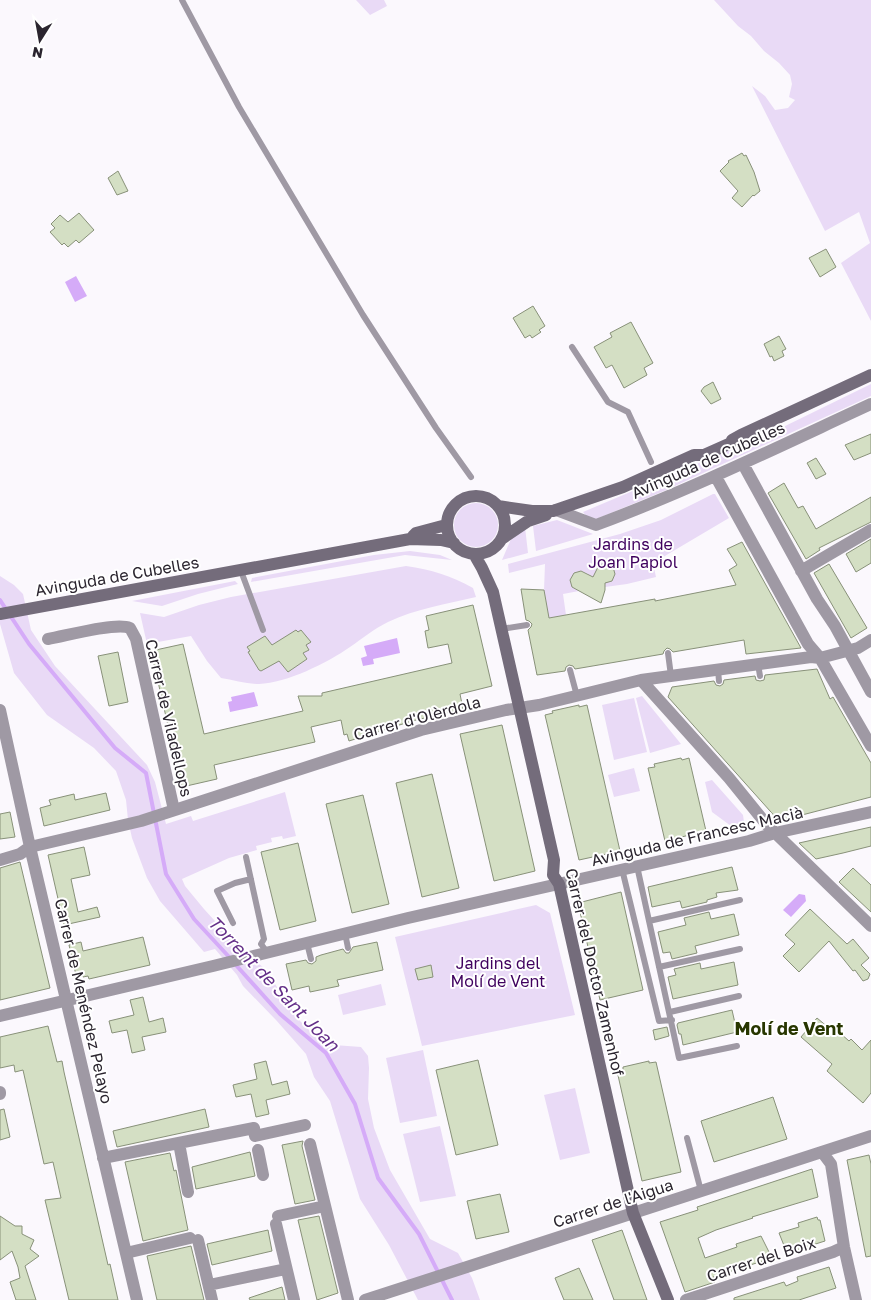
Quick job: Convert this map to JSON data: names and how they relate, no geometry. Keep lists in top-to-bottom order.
{
  "streets": {
    "street": [
      "Avinguda de Cubelles",
      "Carrer de Viladellops",
      "Carrer d'Olèrdola",
      "Avinguda de Francesc Macià",
      "Carrer del Doctor Zamenhof",
      "Carrer de Menéndez Pelayo",
      "Carrer de l'Aigua",
      "Carrer del Boix"
    ]
  },
  "crossings": [
    ["Carrer de Viladellops", "Carrer d'Olèrdola"],
    ["Carrer d'Olèrdola", "Carrer del Doctor Zamenhof"],
    ["Carrer d'Olèrdola", "Carrer de Menéndez Pelayo"],
    ["Avinguda de Francesc Macià", "Carrer del Doctor Zamenhof"],
    ["Avinguda de Francesc Macià", "Carrer de Menéndez Pelayo"],
    ["Carrer del Doctor Zamenhof", "Carrer de l'Aigua"]
  ],
  "districts": ["Molí de Vent"],
  "water": ["Torrent de Sant Joan"],
  "parks": ["Jardins de Joan Papiol", "Jardins del Molí de Vent"],
  "north": "bottom"
}
